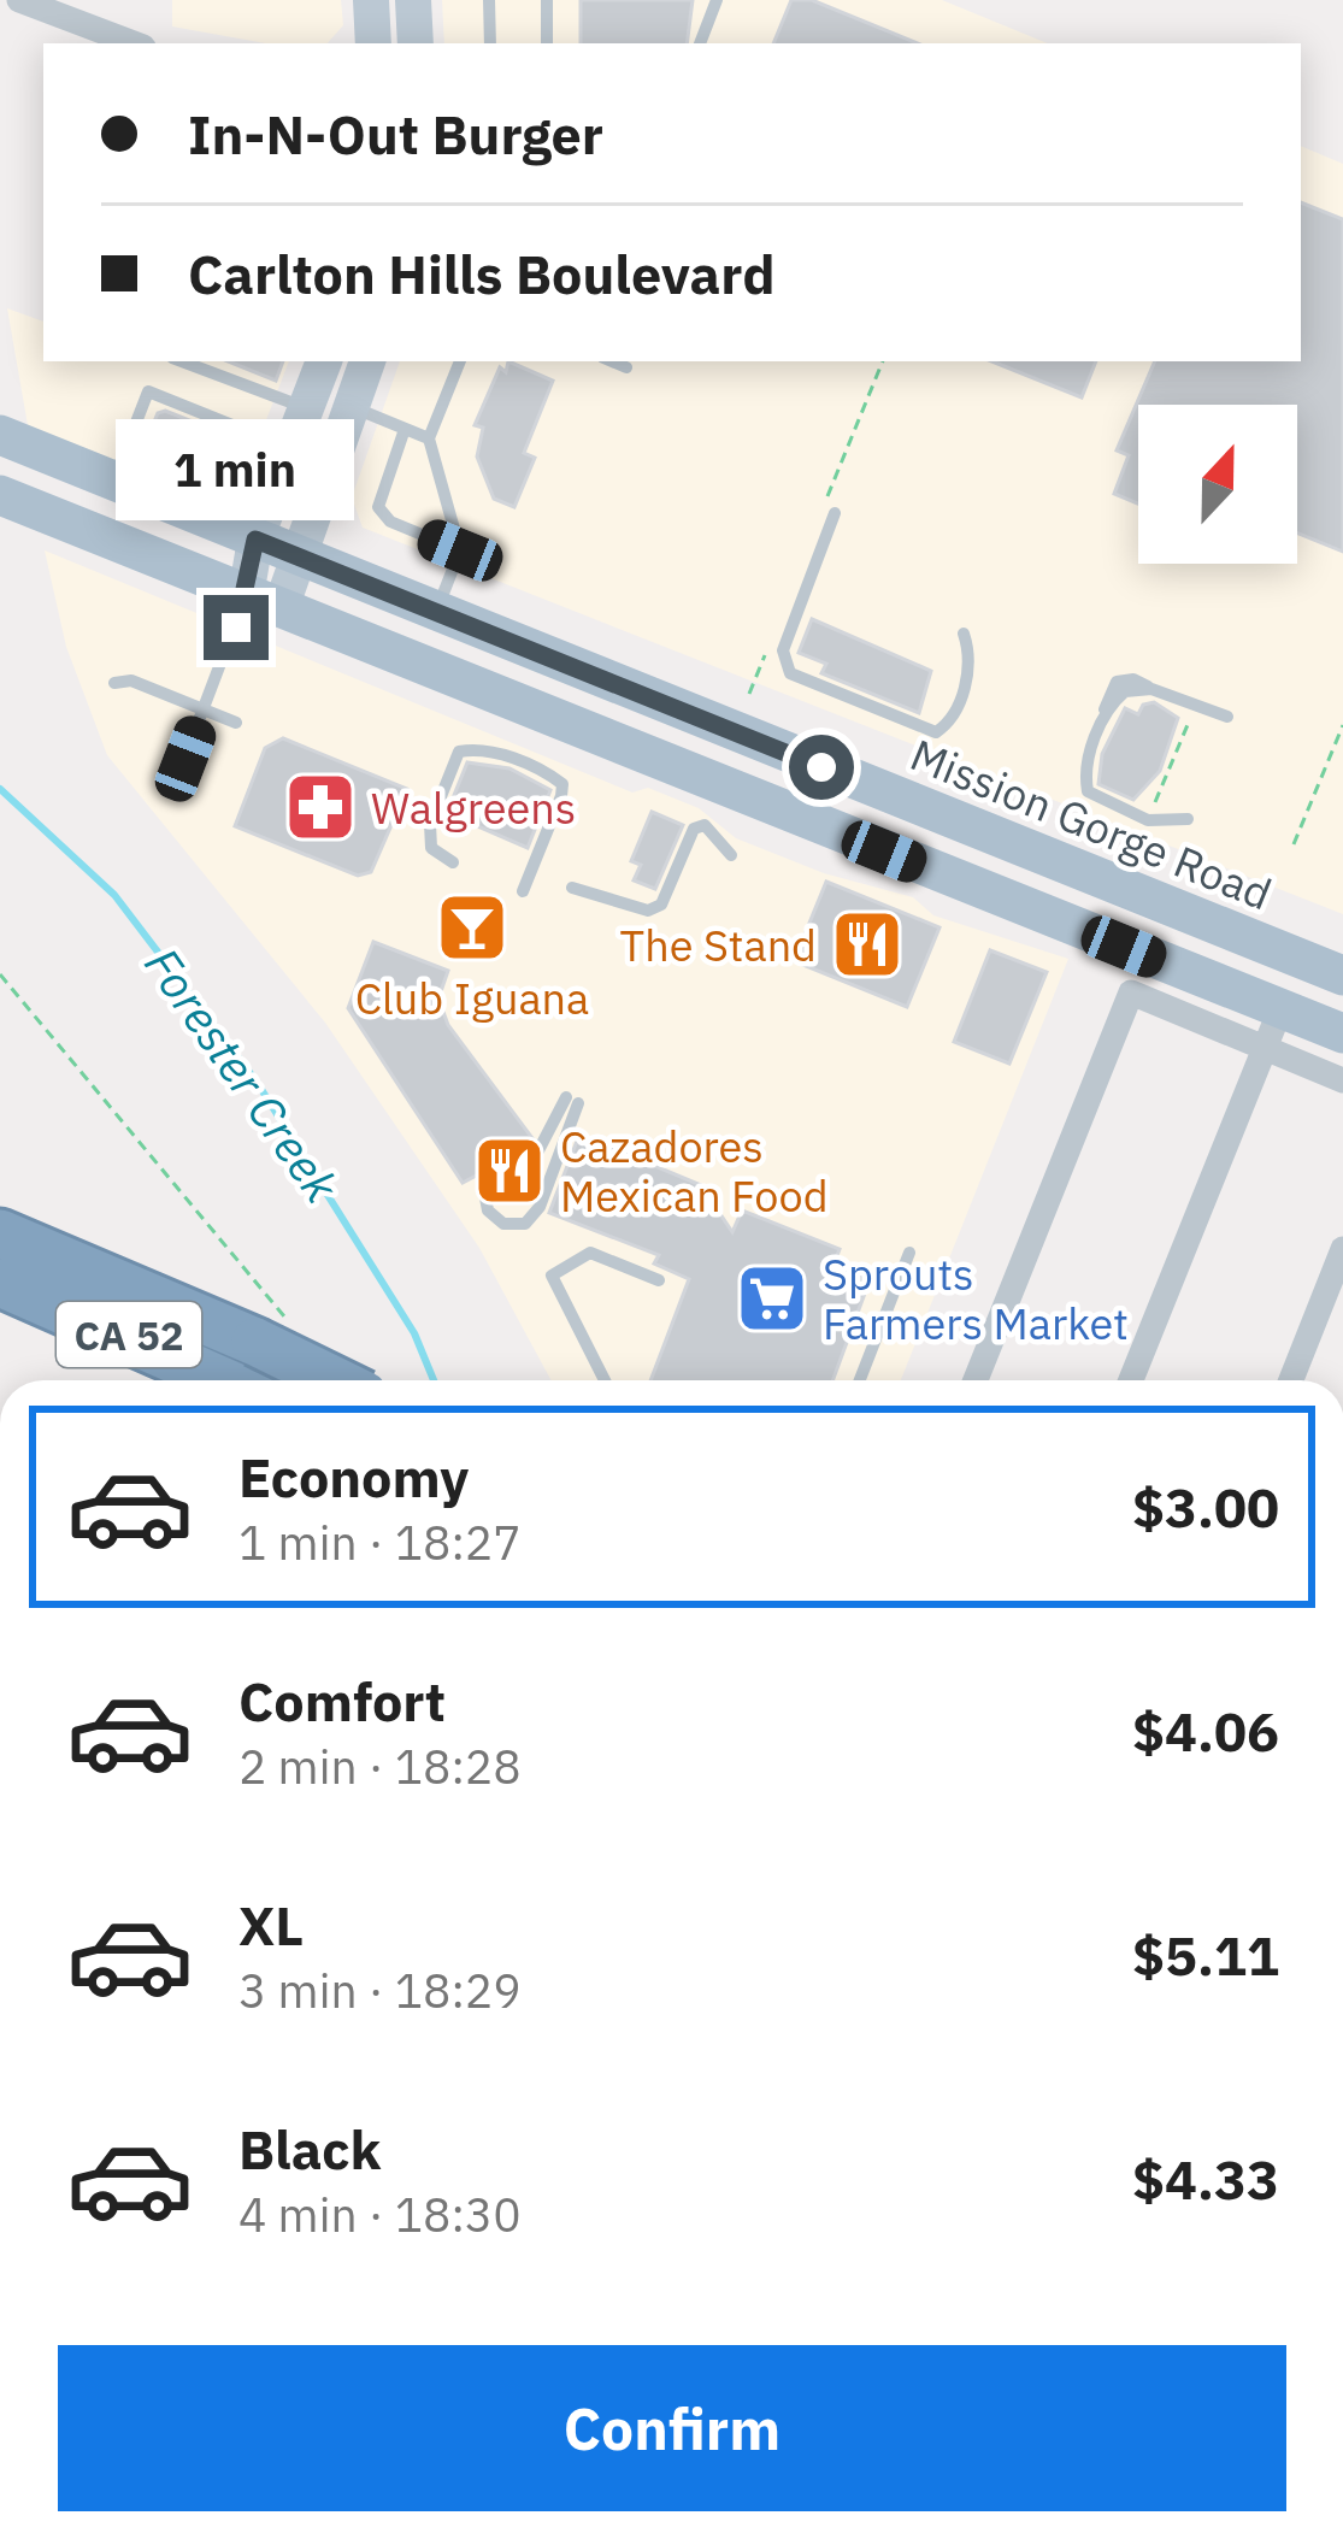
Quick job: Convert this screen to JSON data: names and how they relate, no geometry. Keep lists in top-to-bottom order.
{
  "streets": {
    "highway": ["CA 52"],
    "main road": ["Mission Gorge Road"]
  },
  "water": ["Forester Creek"],
  "places": {
    "pharmacy": ["Walgreens"],
    "bar": ["Club Iguana"],
    "restaurant": ["The Stand", "Cazadores Mexican Food"],
    "supermarket": ["Sprouts Farmers Market"]
  },
  "north": "top",
  "page": {
    "banner": ["In-N-Out Burger", "Carlton Hills Boulevard"],
    "bubble": "1 min",
    "list": [
      {
        "name": "Economy",
        "note": "1 min · 18:27",
        "value": "$3.00"
      },
      {
        "name": "Comfort",
        "note": "2 min · 18:28",
        "value": "$4.06"
      },
      {
        "name": "XL",
        "note": "3 min · 18:29",
        "value": "$5.11"
      },
      {
        "name": "Black",
        "note": "4 min · 18:30",
        "value": "$4.33"
      }
    ],
    "buttons": "Confirm"
  }
}
